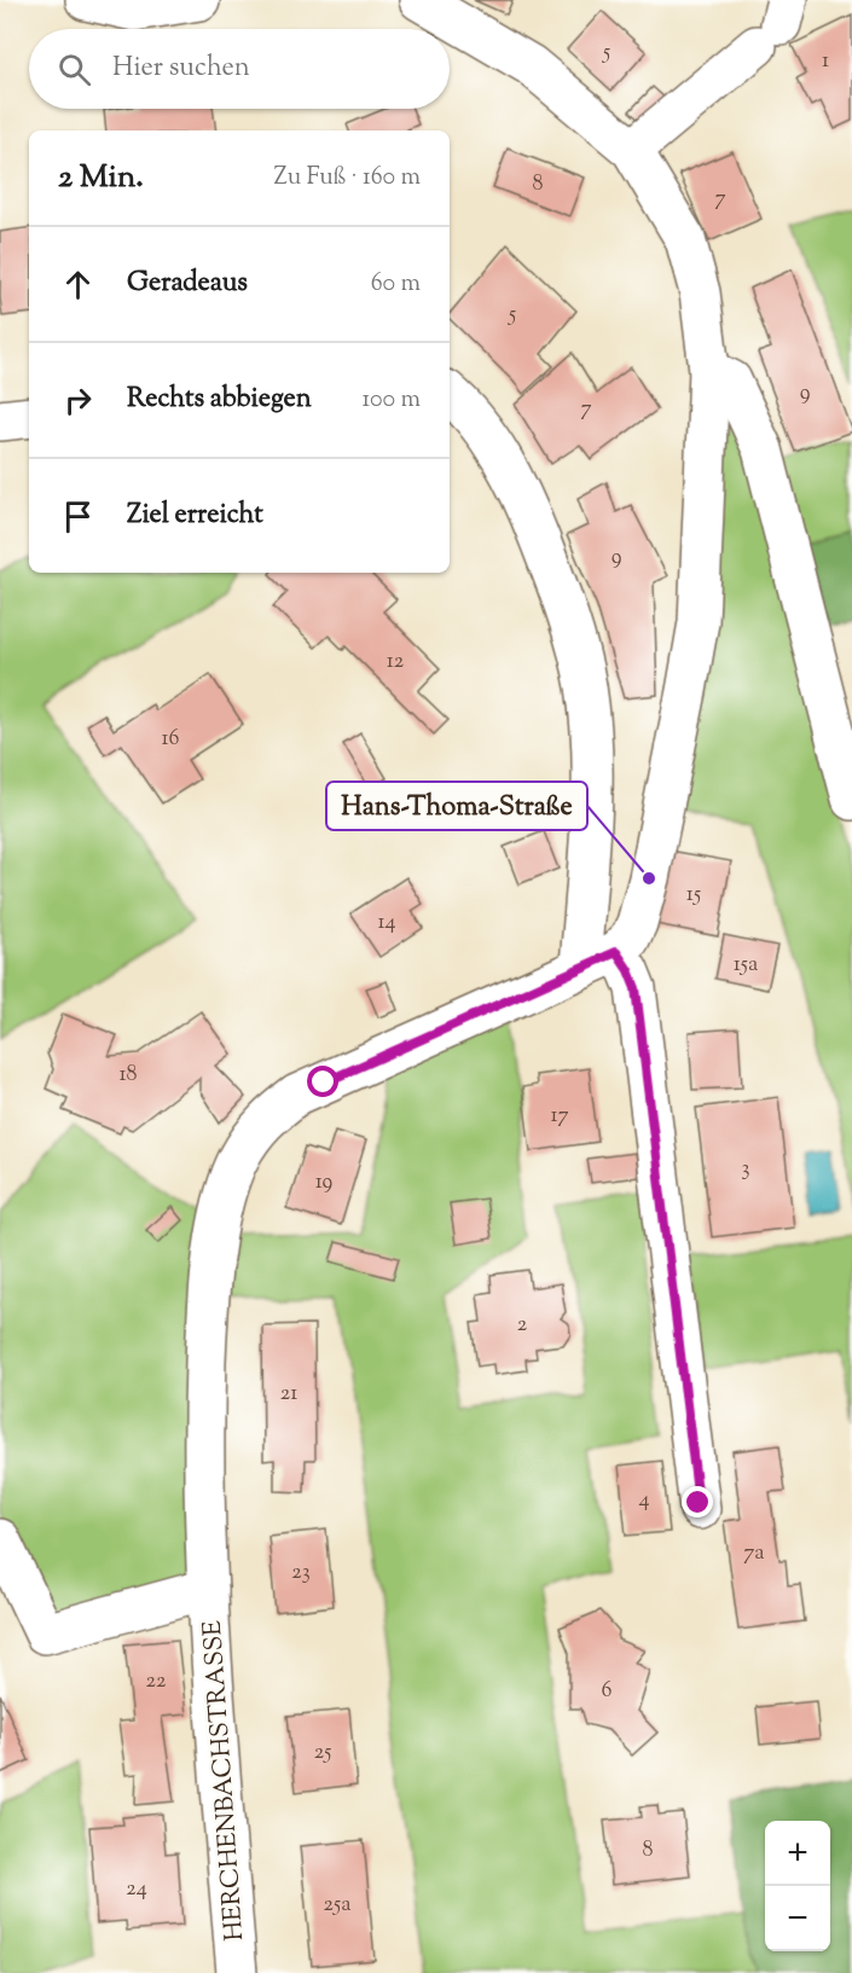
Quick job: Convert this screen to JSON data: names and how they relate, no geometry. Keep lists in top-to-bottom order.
{
  "streets": {
    "street": ["HERCHENBACHSTRASSE"]
  },
  "places": ["Hans-Thoma-Straße"],
  "house_numbers": [
    "5",
    "1",
    "8",
    "7",
    "5",
    "9",
    "7",
    "9",
    "12",
    "16",
    "15",
    "14",
    "15a",
    "18",
    "17",
    "3",
    "19",
    "2",
    "21",
    "4",
    "7a",
    "23",
    "22",
    "6",
    "25",
    "8",
    "24",
    "25a"
  ],
  "page": {
    "search": "Hier suchen",
    "heading": ["2 Min.", "Zu Fuß · 160 m"],
    "list": [
      ["Geradeaus", "60 m"],
      ["Rechts abbiegen", "100 m"],
      "Ziel erreicht"
    ],
    "map_buttons": ["+", "−"]
  }
}
